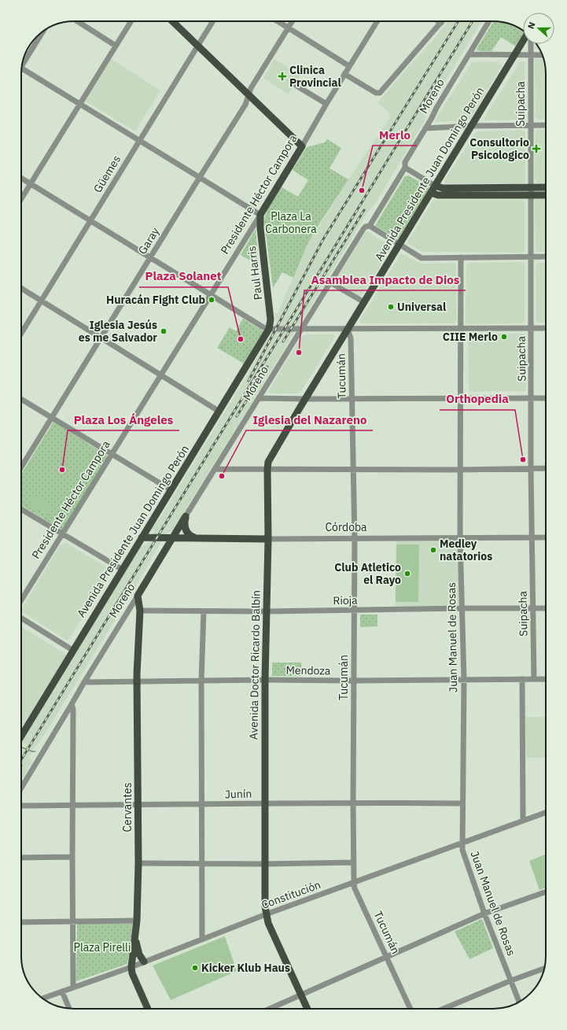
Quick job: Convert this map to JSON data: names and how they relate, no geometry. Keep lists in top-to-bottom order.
{
  "streets": {
    "main road": [
      "Moreno",
      "Avenida Presidente Juan Domingo Perón",
      "Presidente Héctor Campora",
      "Paul Harris",
      "Córdoba",
      "Avenida Doctor Ricardo Balbín",
      "Cervantes"
    ],
    "street": [
      "Suipacha",
      "Güemes",
      "Garay",
      "Tucumán",
      "Rioja",
      "Juan Manuel de Rosas",
      "Mendoza",
      "Junín",
      "Constitución"
    ]
  },
  "crossings": [
    ["Moreno", "Córdoba"],
    ["Moreno", "Mendoza"],
    ["Moreno", "Cervantes"],
    ["Suipacha", "Córdoba"],
    ["Suipacha", "Rioja"],
    ["Suipacha", "Mendoza"],
    ["Avenida Presidente Juan Domingo Perón", "Paul Harris"],
    ["Avenida Presidente Juan Domingo Perón", "Tucumán"],
    ["Avenida Presidente Juan Domingo Perón", "Córdoba"],
    ["Avenida Presidente Juan Domingo Perón", "Avenida Doctor Ricardo Balbín"],
    ["Presidente Héctor Campora", "Paul Harris"],
    ["Tucumán", "Córdoba"],
    ["Tucumán", "Rioja"],
    ["Tucumán", "Avenida Doctor Ricardo Balbín"],
    ["Tucumán", "Mendoza"],
    ["Tucumán", "Junín"],
    ["Tucumán", "Constitución"],
    ["Córdoba", "Juan Manuel de Rosas"],
    ["Córdoba", "Avenida Doctor Ricardo Balbín"],
    ["Rioja", "Juan Manuel de Rosas"],
    ["Rioja", "Avenida Doctor Ricardo Balbín"],
    ["Rioja", "Cervantes"],
    ["Juan Manuel de Rosas", "Mendoza"],
    ["Juan Manuel de Rosas", "Junín"],
    ["Juan Manuel de Rosas", "Constitución"],
    ["Avenida Doctor Ricardo Balbín", "Mendoza"],
    ["Avenida Doctor Ricardo Balbín", "Junín"],
    ["Avenida Doctor Ricardo Balbín", "Constitución"],
    ["Mendoza", "Cervantes"],
    ["Junín", "Cervantes"],
    ["Cervantes", "Constitución"]
  ],
  "parks": ["Plaza La Carbonera", "Plaza Pirelli"],
  "places": {
    "health": ["Clinica Provincial", "Consultorio Psicologico"],
    "other": [
      "Merlo",
      "Huracán Fight Club",
      "Universal",
      "Iglesia Jesús es me Salvador",
      "CIIE Merlo",
      "Plaza Solanet",
      "Asamblea Impacto de Dios",
      "Orthopedia",
      "Plaza Los Ángeles",
      "Iglesia del Nazareno",
      "Medley natatorios",
      "Club Atletico el Rayo",
      "Kicker Klub Haus"
    ]
  },
  "north": "left"
}
